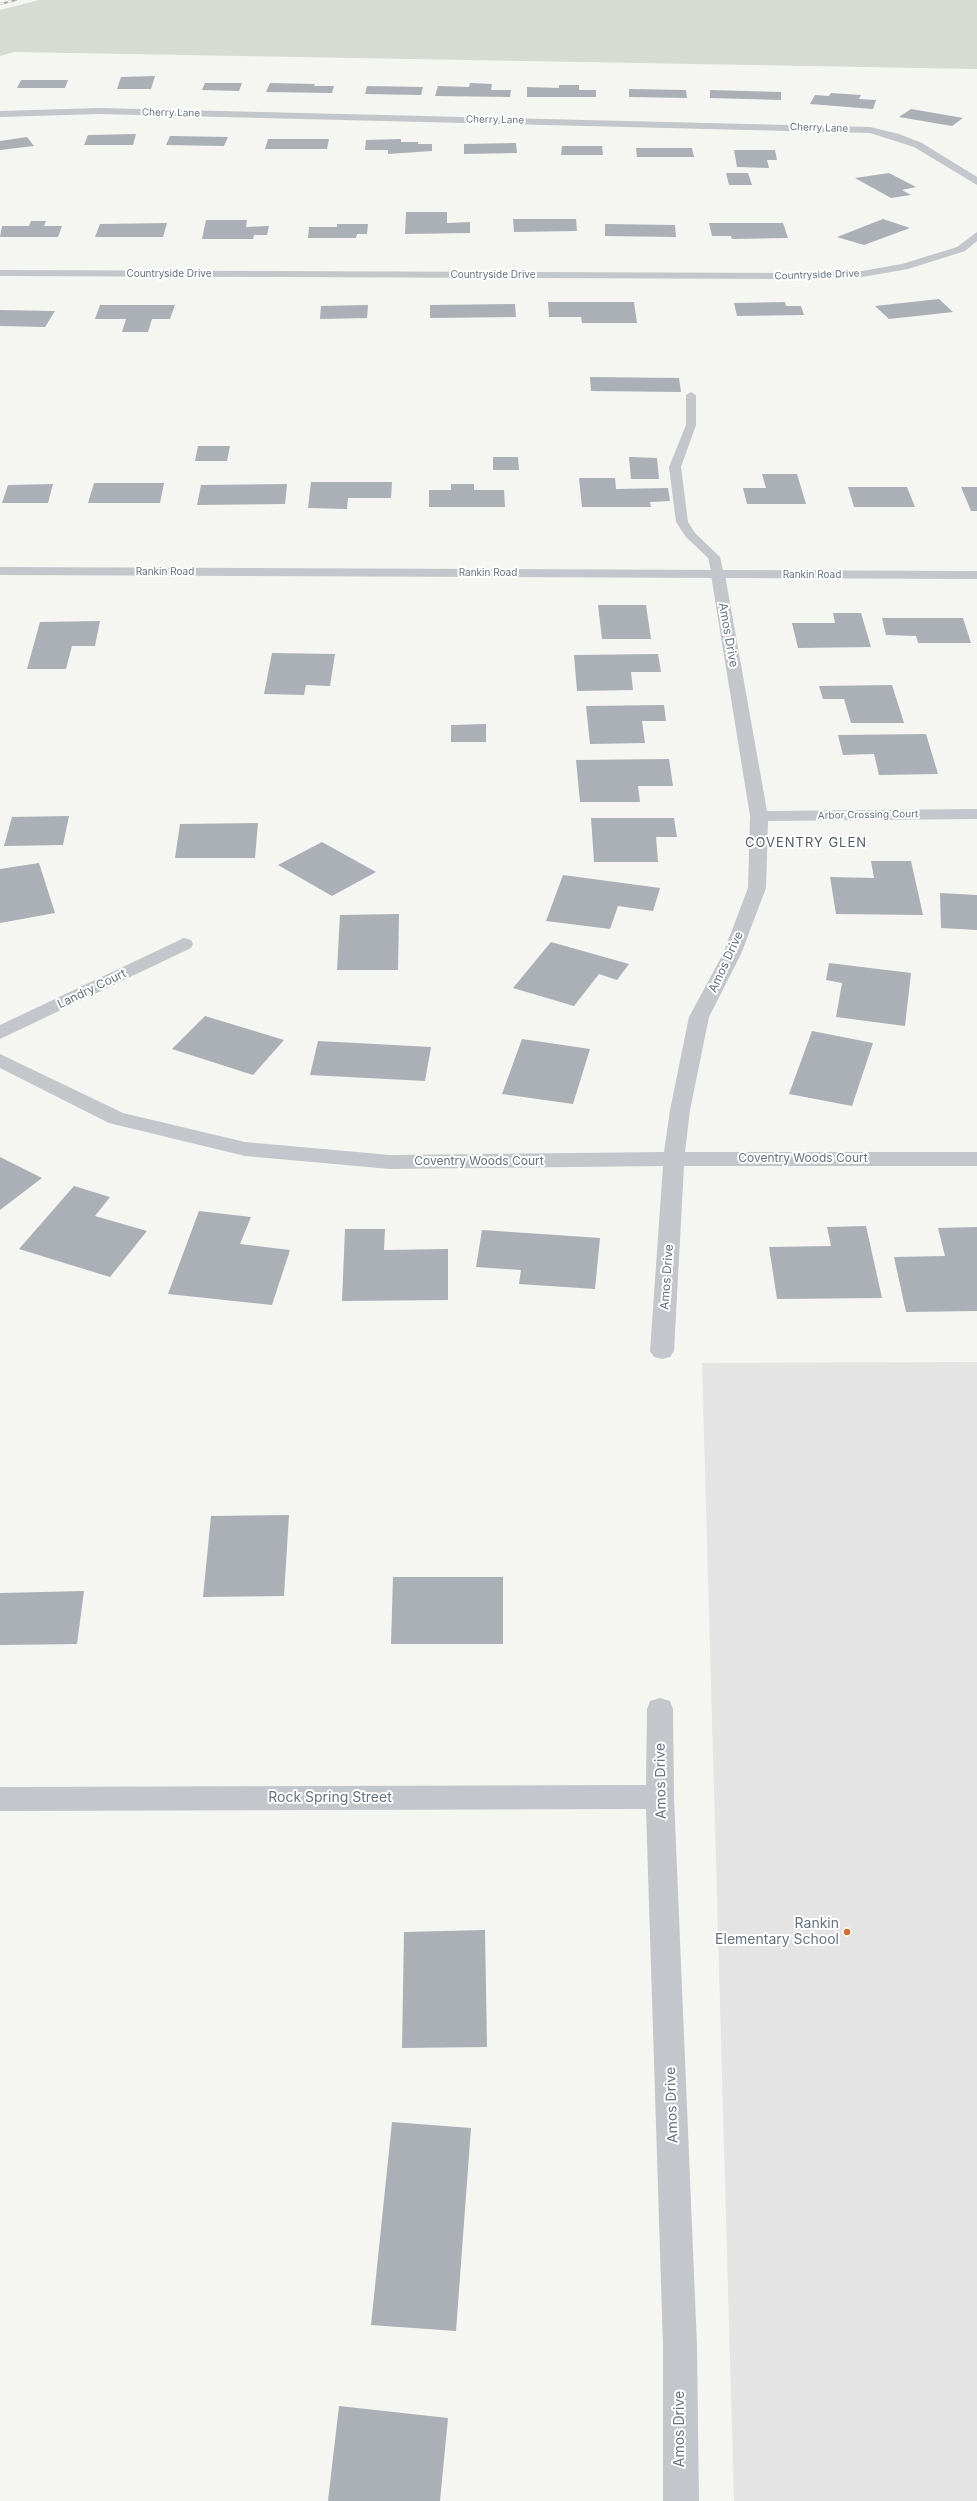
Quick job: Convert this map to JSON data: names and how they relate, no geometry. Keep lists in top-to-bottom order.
{
  "streets": {
    "street": [
      "Cherry Lane",
      "Countryside Drive",
      "Rankin Road",
      "Amos Drive",
      "Arbor Crossing Court",
      "Landry Court",
      "Coventry Woods Court",
      "Rock Spring Street"
    ]
  },
  "crossings": [
    ["Rankin Road", "Amos Drive"],
    ["Amos Drive", "Arbor Crossing Court"],
    ["Amos Drive", "Coventry Woods Court"],
    ["Amos Drive", "Rock Spring Street"]
  ],
  "districts": ["COVENTRY GLEN"],
  "places": ["Rankin Elementary School"]
}
